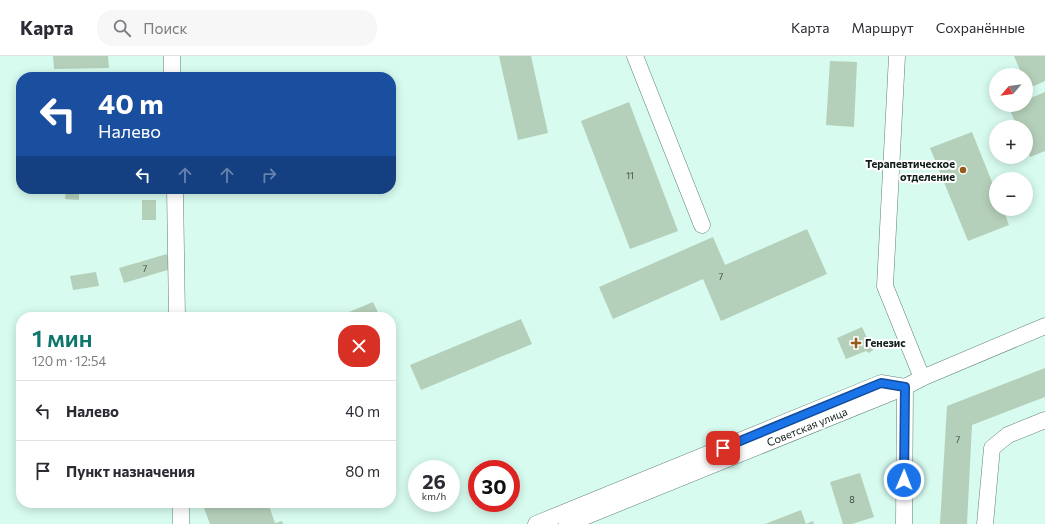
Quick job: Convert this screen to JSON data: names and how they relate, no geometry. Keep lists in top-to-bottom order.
{
  "streets": {
    "street": ["Советская улица"]
  },
  "places": {
    "other": ["Терапевтическое отделение"],
    "health": ["Генезис"]
  },
  "house_numbers": [
    "11",
    "7",
    "7",
    "7",
    "8"
  ],
  "north": "bottom left",
  "page": {
    "header": "Карта",
    "search": "Поиск",
    "nav": ["Карта", "Маршрут", "Сохранённые"],
    "map_buttons": ["+", "−"],
    "turn": ["40 m", "Налево"],
    "heading": ["1 мин", "120 m · 12:54"],
    "list": [
      {
        "name": "Налево",
        "value": "40 m"
      },
      {
        "name": "Пункт назначения",
        "value": "80 m"
      }
    ],
    "speed": "26 km/h",
    "limit": "30"
  }
}
